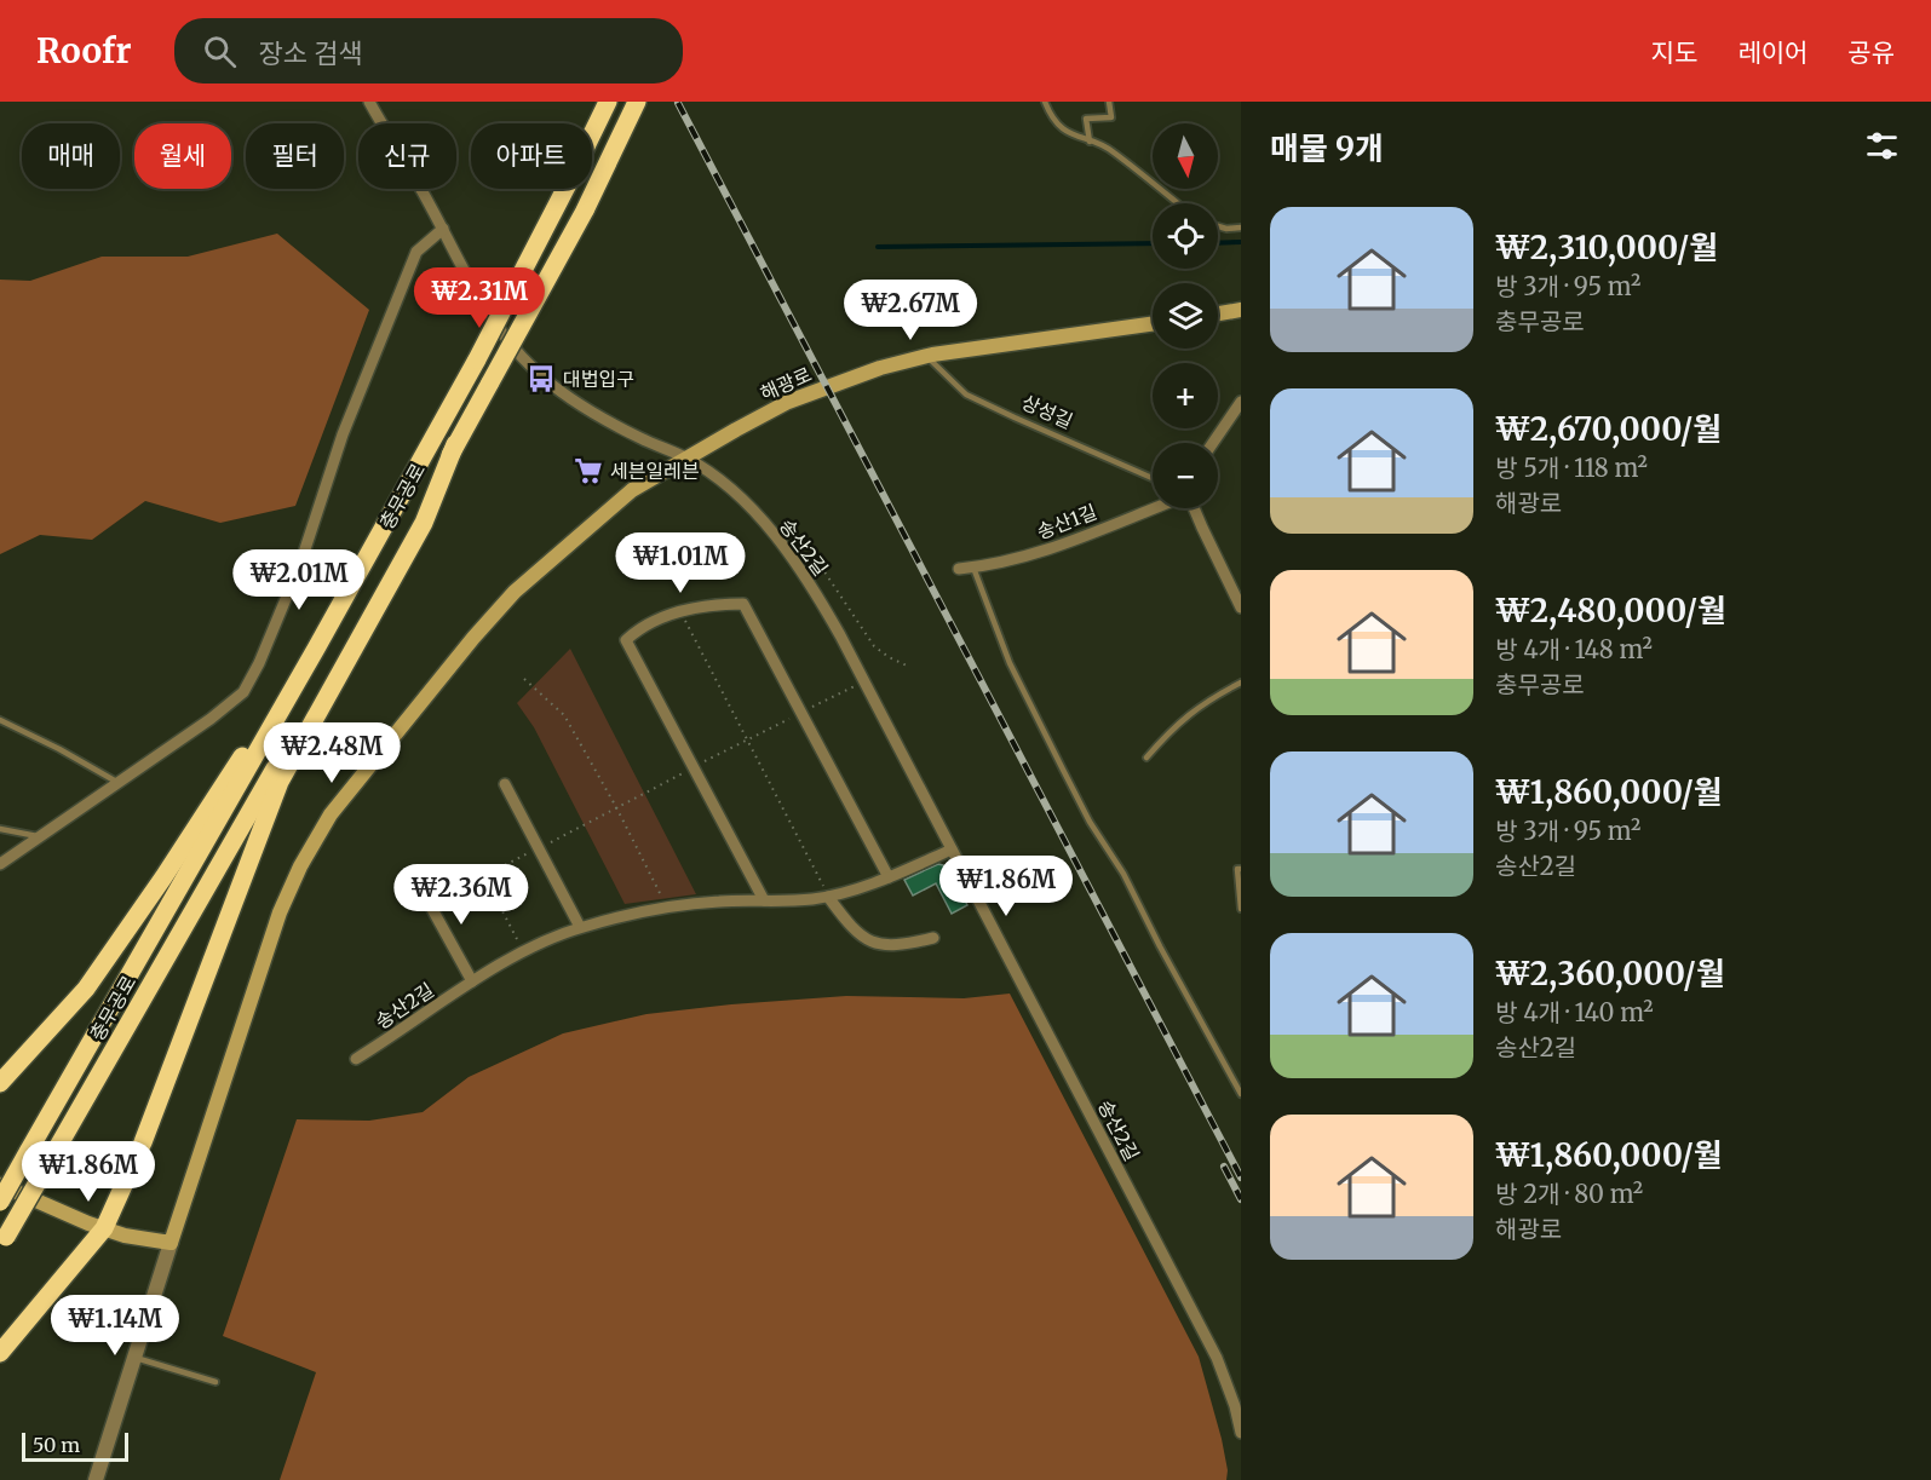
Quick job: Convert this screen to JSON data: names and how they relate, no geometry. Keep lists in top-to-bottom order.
{
  "streets": {
    "highway": ["충무공로"],
    "main road": ["해광로"],
    "street": ["송산1길", "송산2길"],
    "lane": ["상성길"]
  },
  "crossings": [
    ["해광로", "상성길"],
    ["해광로", "송산2길"]
  ],
  "places": {
    "bus stop": ["대법입구"],
    "supermarket": ["세븐일레븐"]
  },
  "scale_bar": "50 m",
  "north": "bottom",
  "page": {
    "header": "Roofr",
    "search": "장소 검색",
    "nav": ["지도", "레이어", "공유"],
    "heading": "매물 9개",
    "map_buttons": ["+", "−"],
    "chip": [
      "매매",
      "월세",
      "필터",
      "신규",
      "아파트"
    ],
    "list": [
      {
        "name": "₩2,310,000/월",
        "note": "방 3개 · 95 m² · 충무공로"
      },
      {
        "name": "₩2,670,000/월",
        "note": "방 5개 · 118 m² · 해광로"
      },
      {
        "name": "₩2,480,000/월",
        "note": "방 4개 · 148 m² · 충무공로"
      },
      {
        "name": "₩1,860,000/월",
        "note": "방 3개 · 95 m² · 송산2길"
      },
      {
        "name": "₩2,360,000/월",
        "note": "방 4개 · 140 m² · 송산2길"
      },
      {
        "name": "₩1,860,000/월",
        "note": "방 2개 · 80 m² · 해광로"
      }
    ],
    "price": [
      "₩2.31M",
      "₩2.67M",
      "₩1.01M",
      "₩2.01M",
      "₩2.48M",
      "₩1.86M",
      "₩2.36M",
      "₩1.86M",
      "₩1.14M"
    ],
    "scale": "50 m"
  }
}
